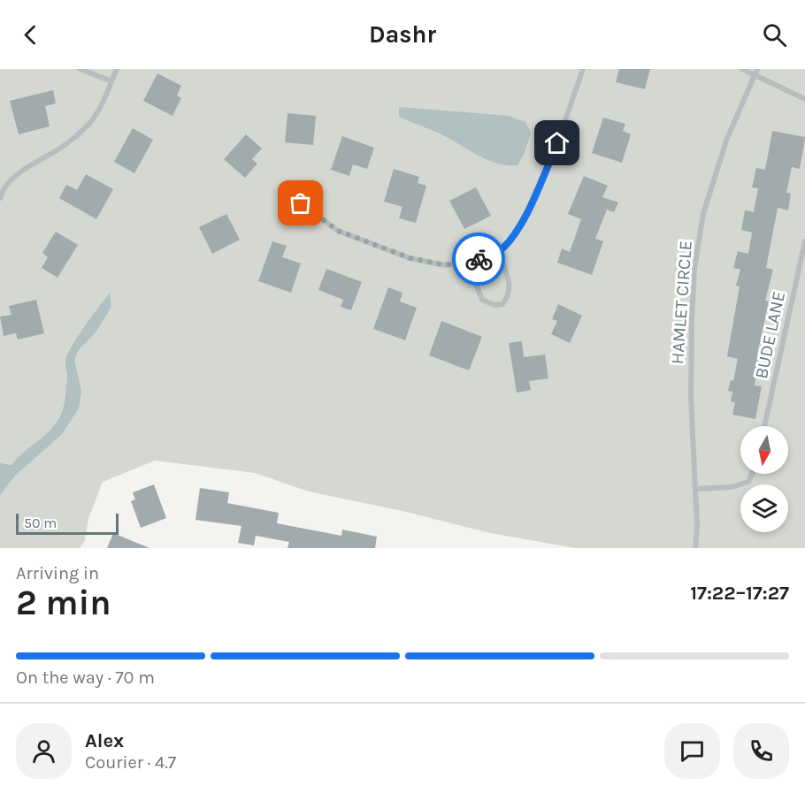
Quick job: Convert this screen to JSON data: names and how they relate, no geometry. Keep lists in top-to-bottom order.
{
  "streets": {
    "street": ["HAMLET CIRCLE", "BUDE LANE"]
  },
  "scale_bar": "50 m",
  "north": "bottom",
  "page": {
    "header": "Dashr",
    "scale": "50 m",
    "heading": ["2 min", "Arriving in", "17:22–17:27"],
    "panel": ["Alex", "Courier · 4.7"],
    "bar": "On the way · 70 m"
  }
}
